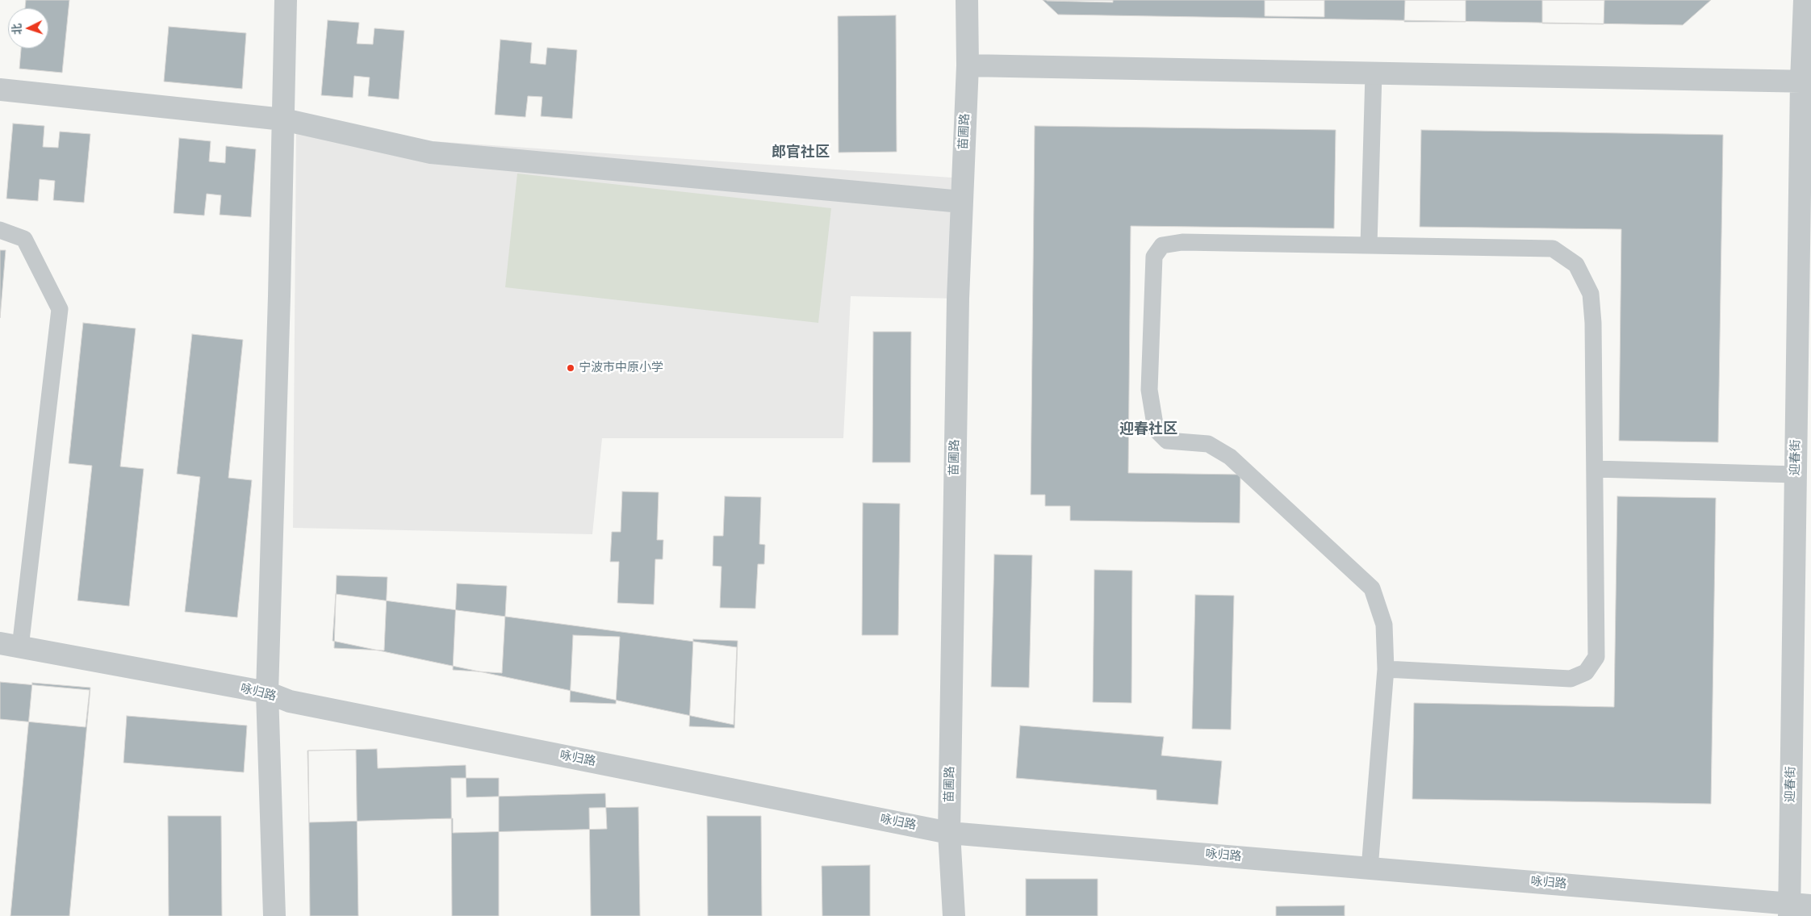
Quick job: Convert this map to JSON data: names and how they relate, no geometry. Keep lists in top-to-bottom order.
{
  "streets": {
    "street": ["苗圃路", "迎春街", "咏归路"]
  },
  "crossings": [
    ["苗圃路", "咏归路"],
    ["迎春街", "咏归路"]
  ],
  "districts": ["郎官社区", "迎春社区"],
  "places": ["宁波市中原小学"],
  "north": "left"
}
